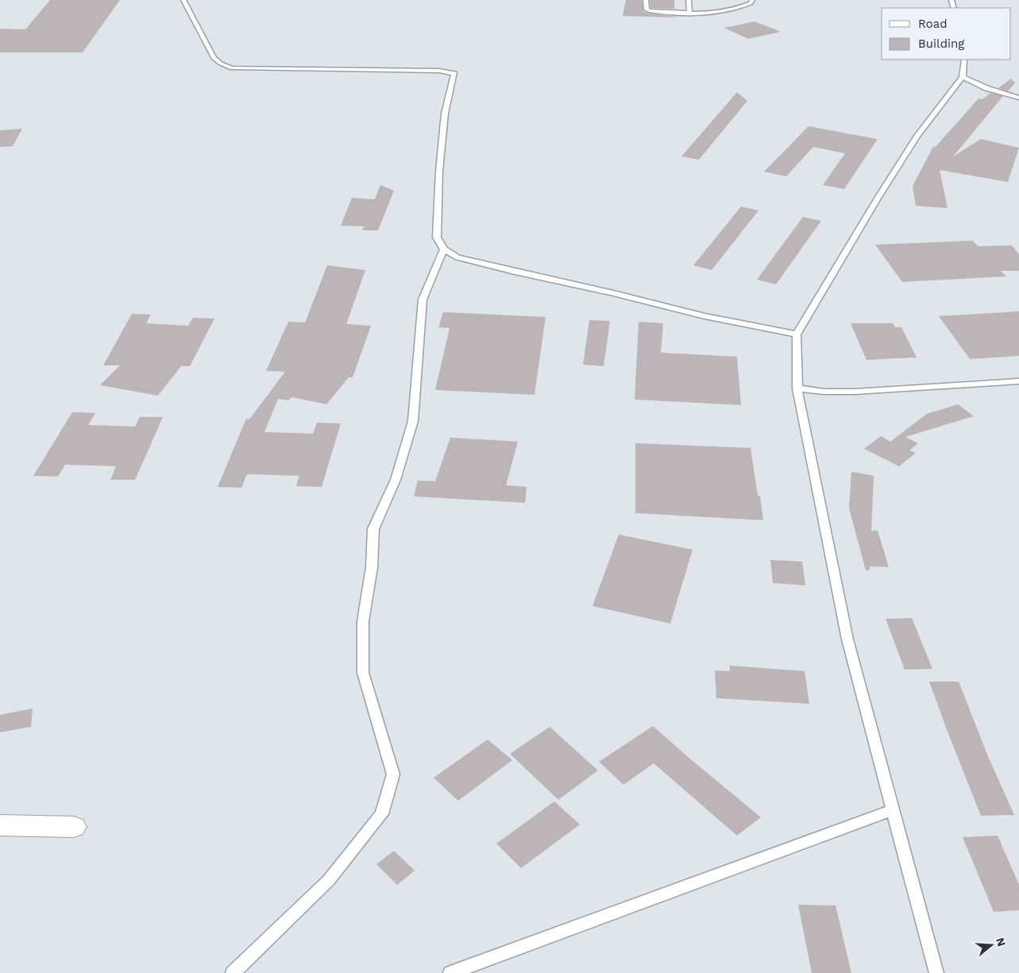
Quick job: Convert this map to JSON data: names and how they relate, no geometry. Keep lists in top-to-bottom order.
{
  "legend": ["Road", "Building"],
  "north": "right"
}
